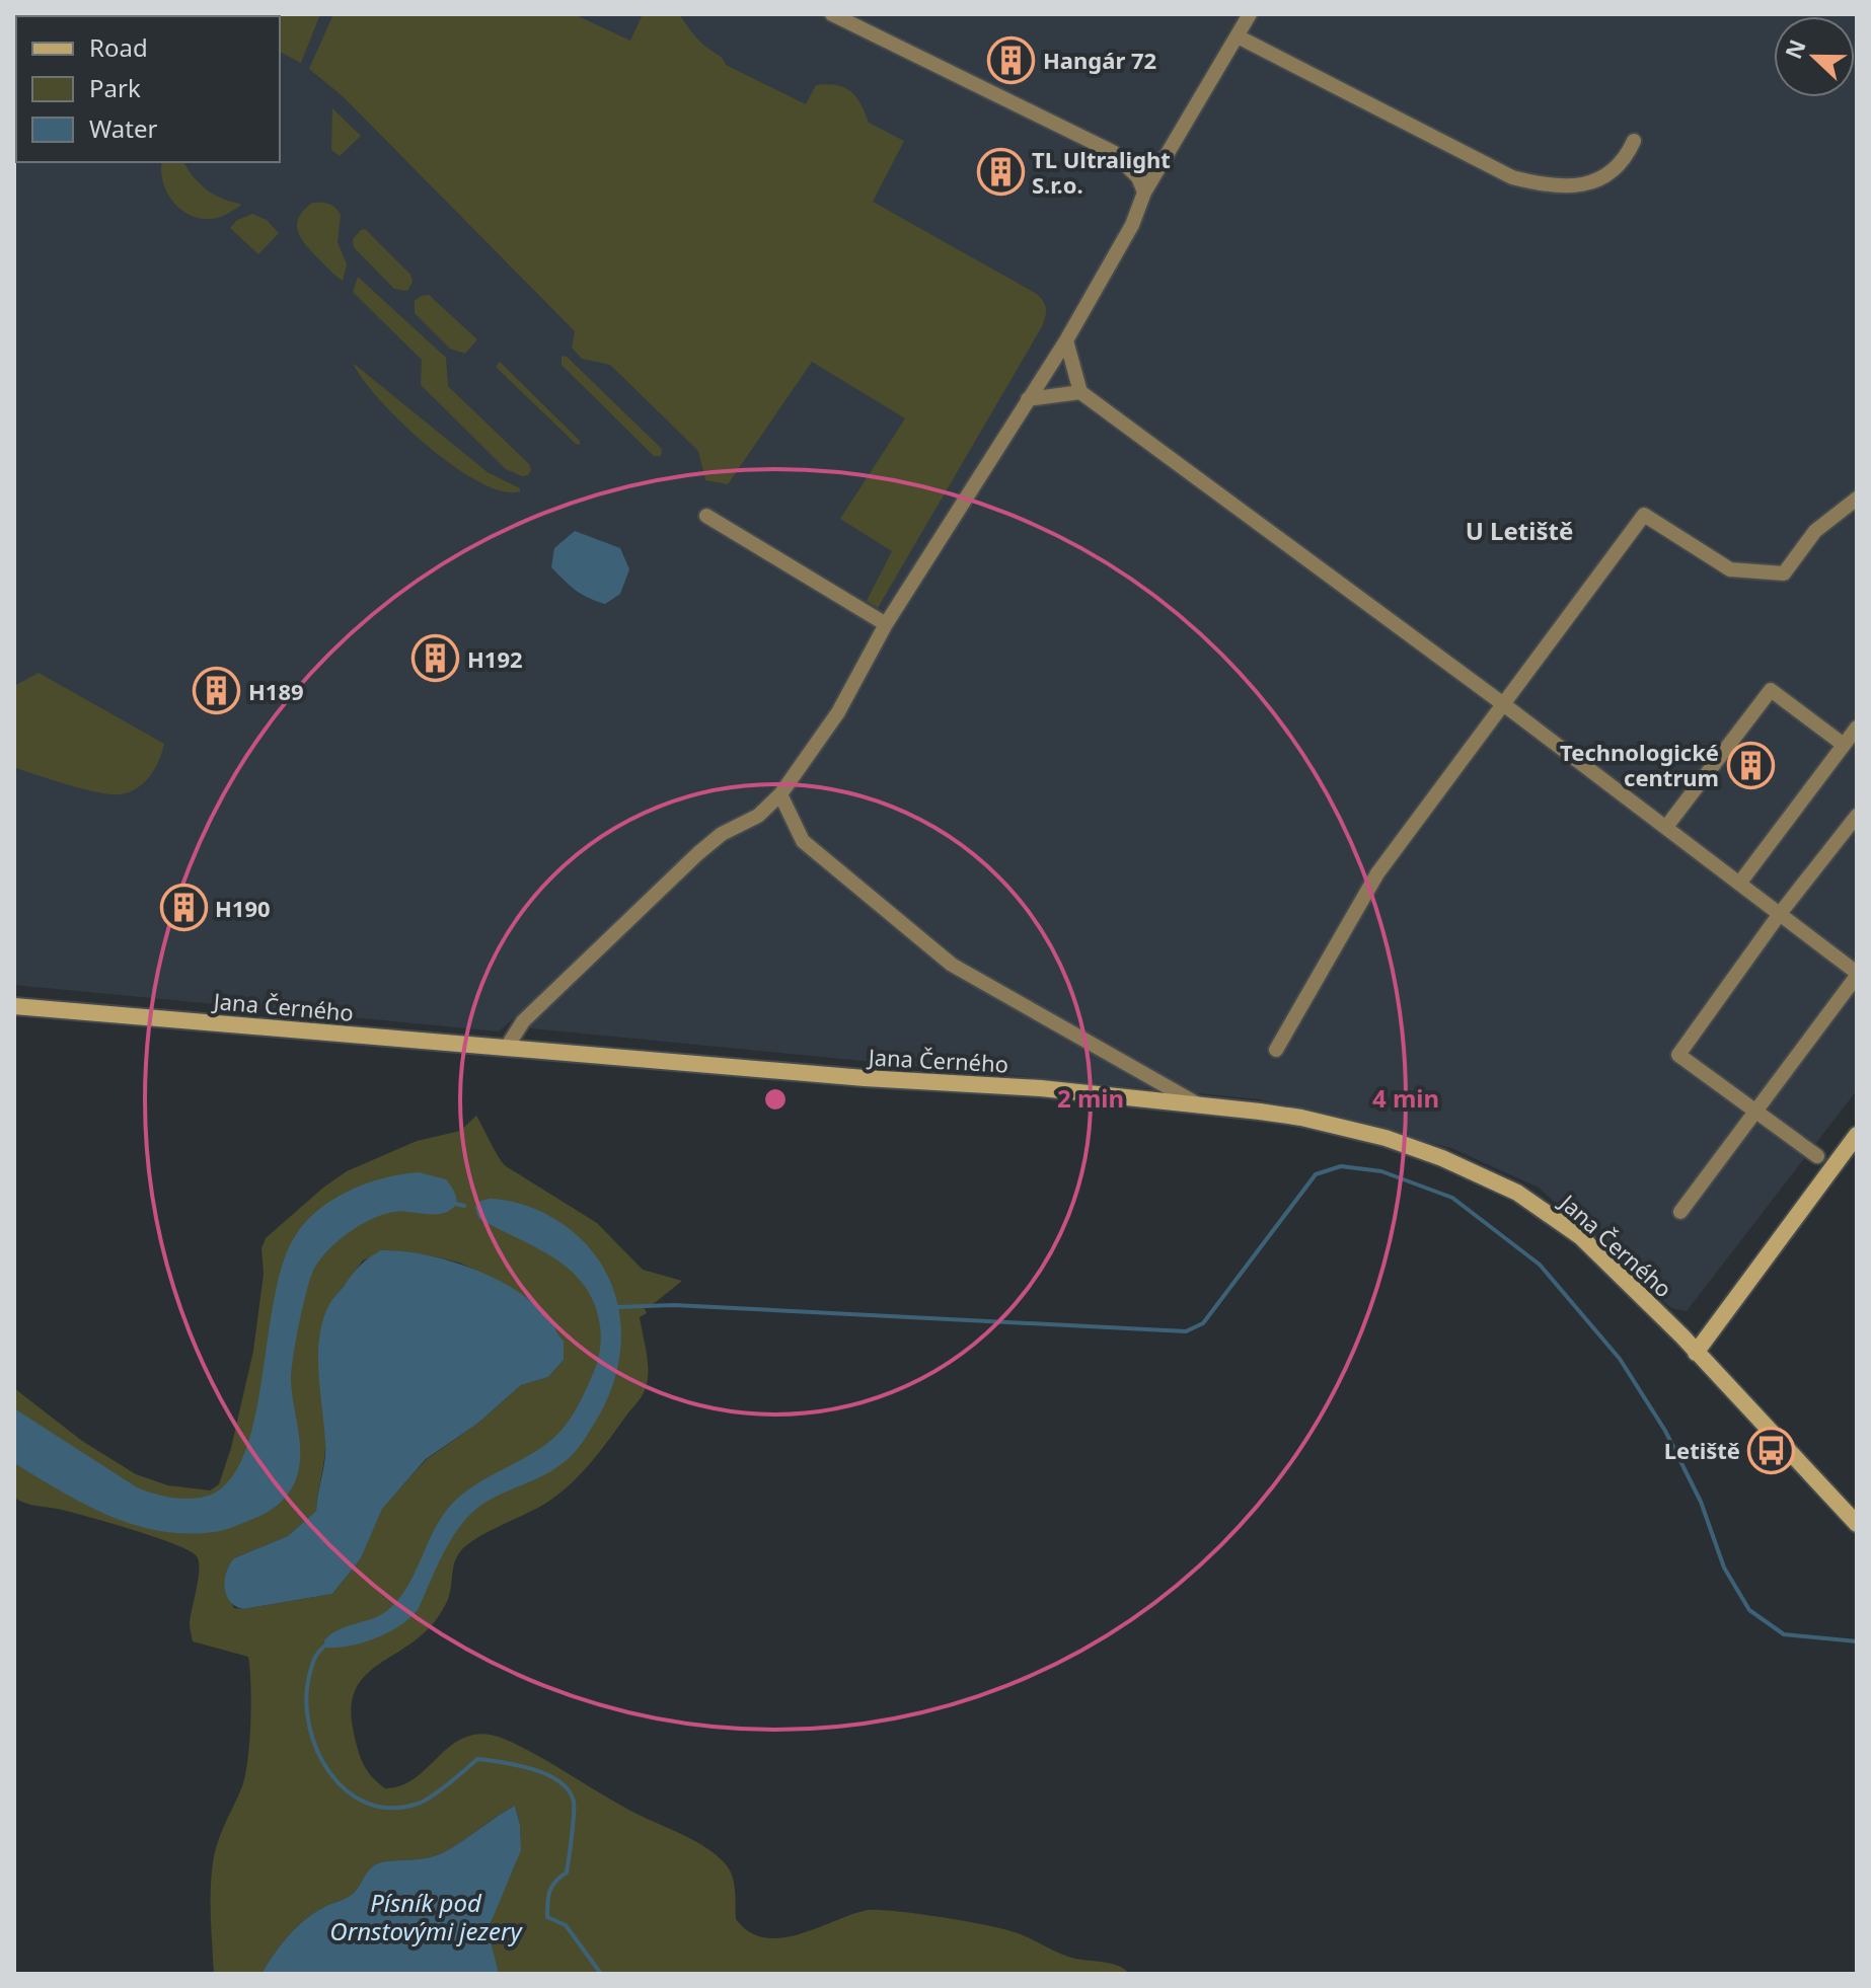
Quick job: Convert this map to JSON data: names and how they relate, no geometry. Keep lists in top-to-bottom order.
{
  "streets": {
    "street": ["Jana Černého"]
  },
  "districts": ["U Letiště"],
  "water": ["Písník pod Ornstovými jezery"],
  "places": {
    "building": [
      "Hangár 72",
      "TL Ultralight S.r.o.",
      "H192",
      "H189",
      "Technologické centrum",
      "H190"
    ],
    "bus stop": ["Letiště"]
  },
  "legend": ["Road", "Park", "Water"],
  "north": "left",
  "rings": ["2 min", "4 min"]
}
